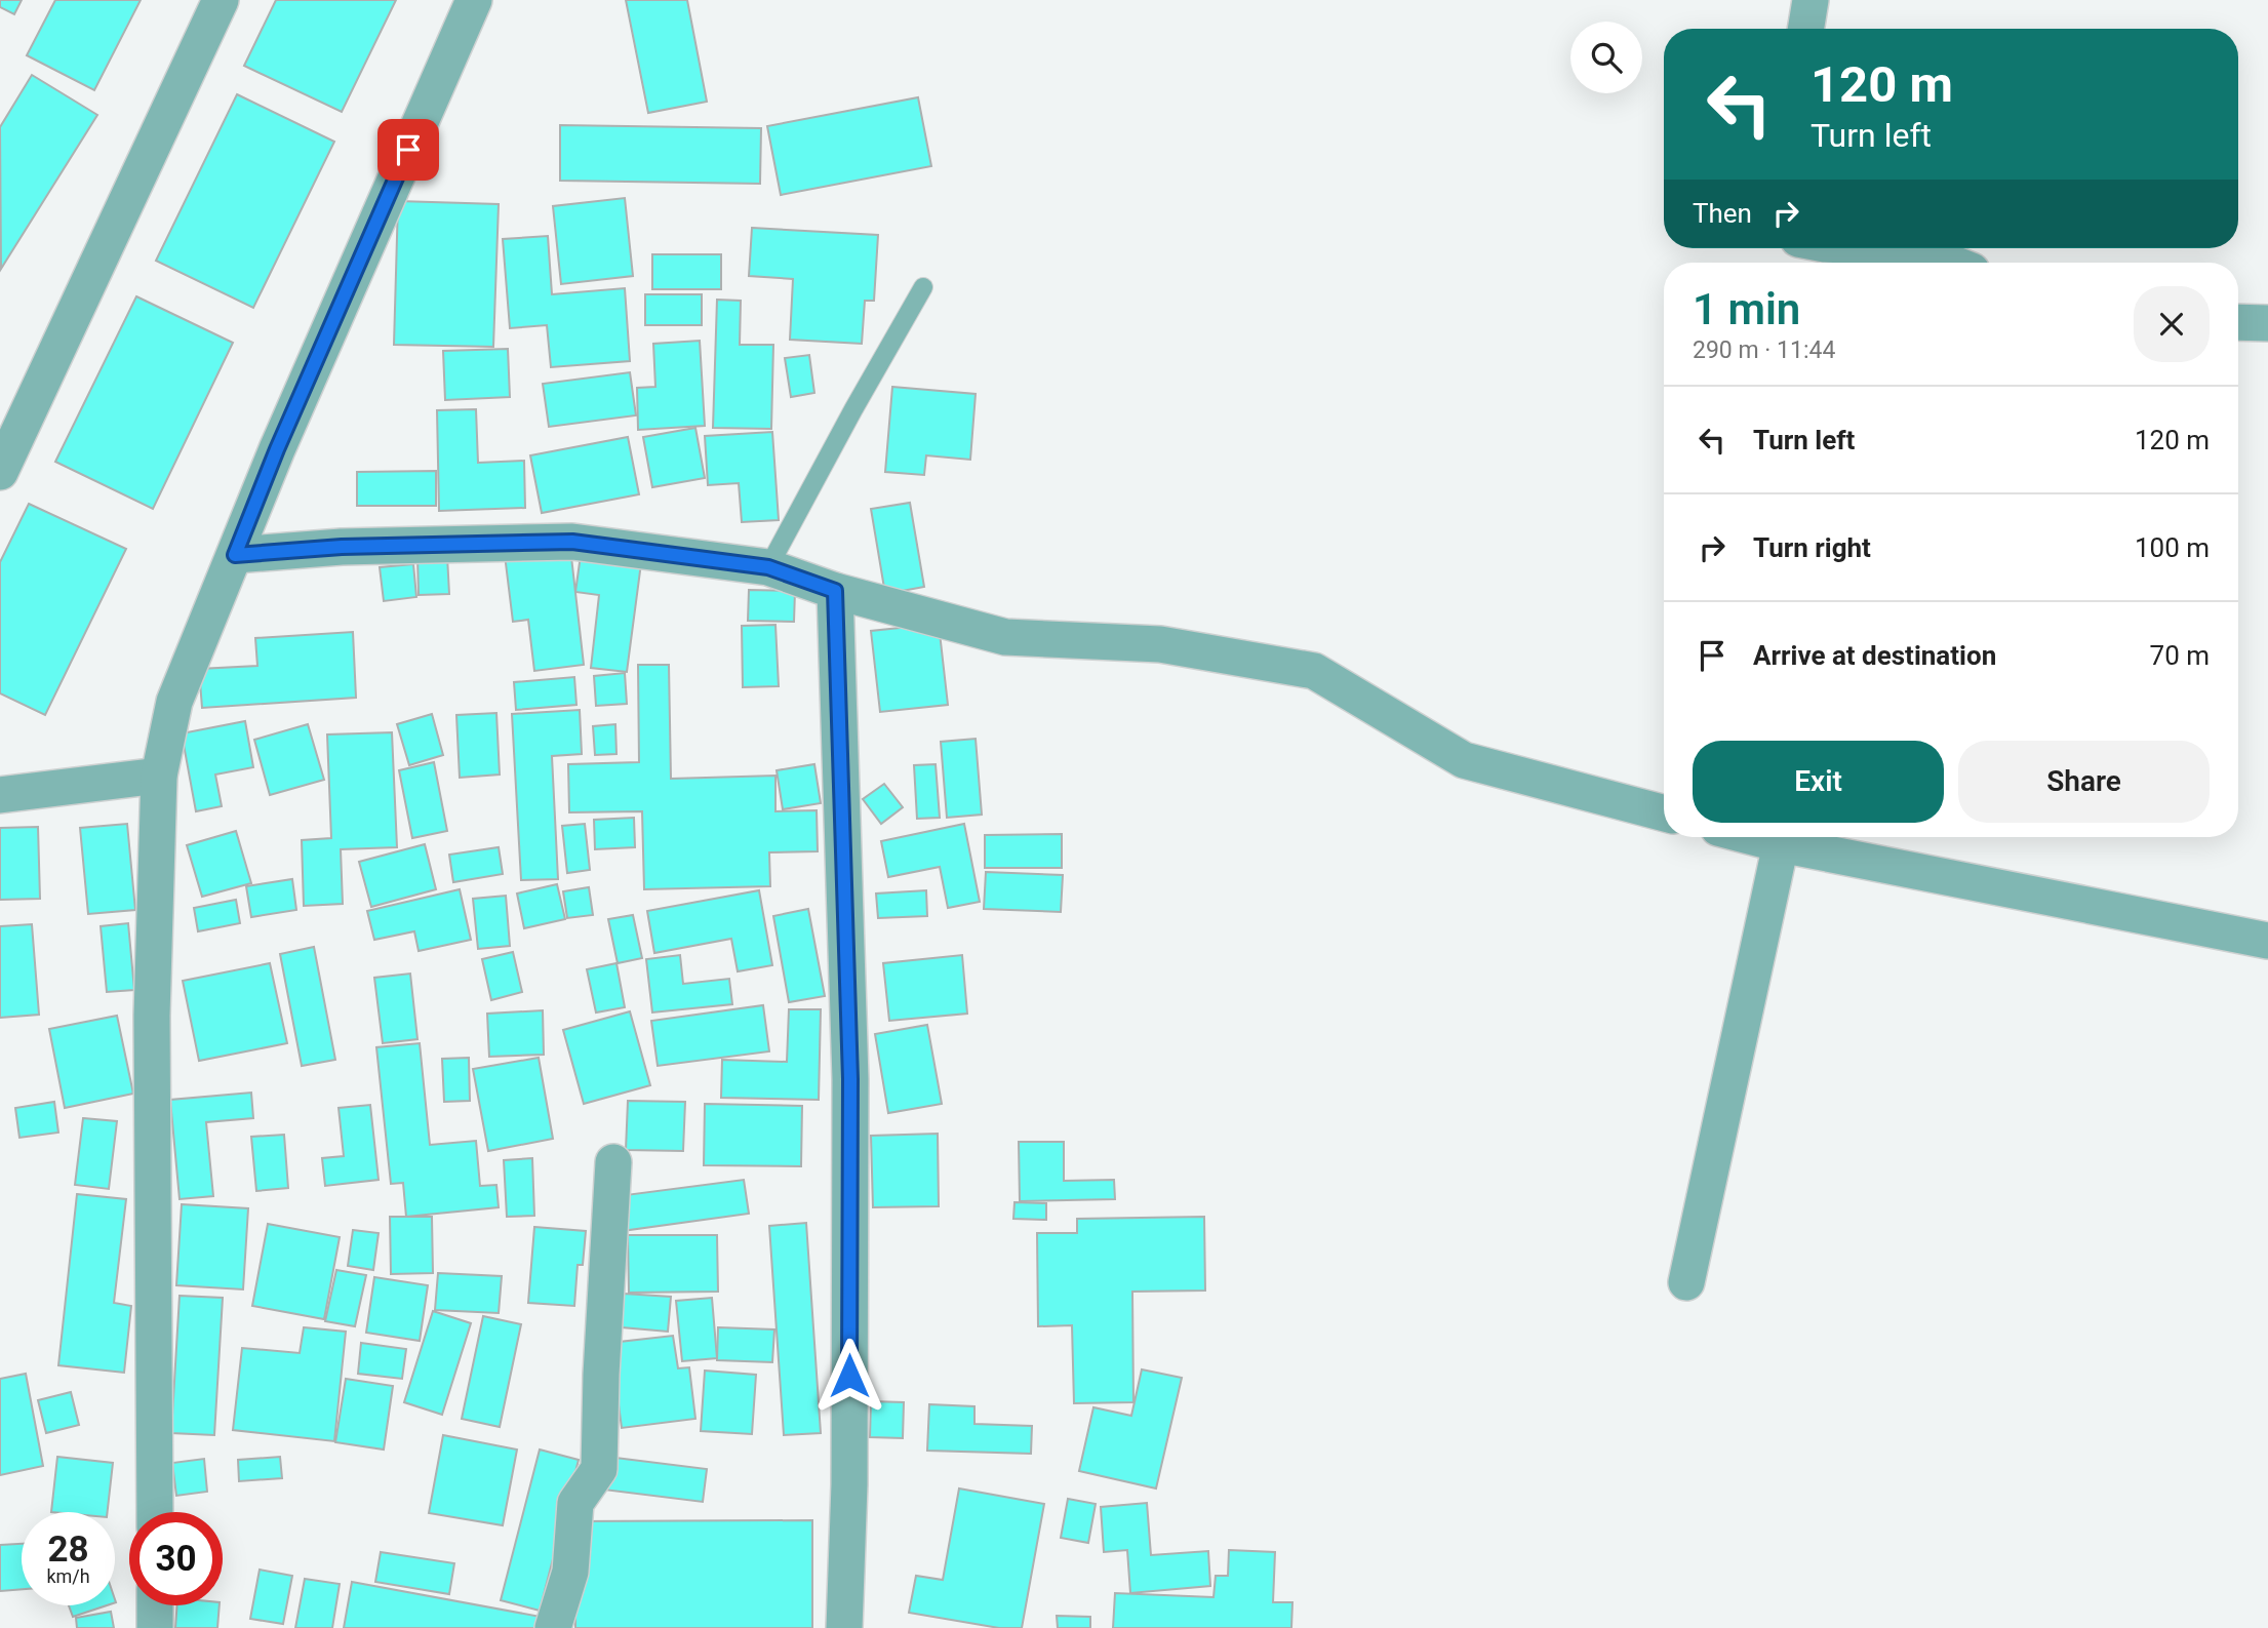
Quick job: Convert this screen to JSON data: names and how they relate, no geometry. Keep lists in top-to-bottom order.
{
  "page": {
    "turn": ["120 m", "Turn left"],
    "then": "Then",
    "heading": ["1 min", "290 m · 11:44"],
    "list": [
      {
        "name": "Turn left",
        "value": "120 m"
      },
      {
        "name": "Turn right",
        "value": "100 m"
      },
      {
        "name": "Arrive at destination",
        "value": "70 m"
      }
    ],
    "buttons": ["Exit", "Share"],
    "speed": "28 km/h",
    "limit": "30"
  }
}
